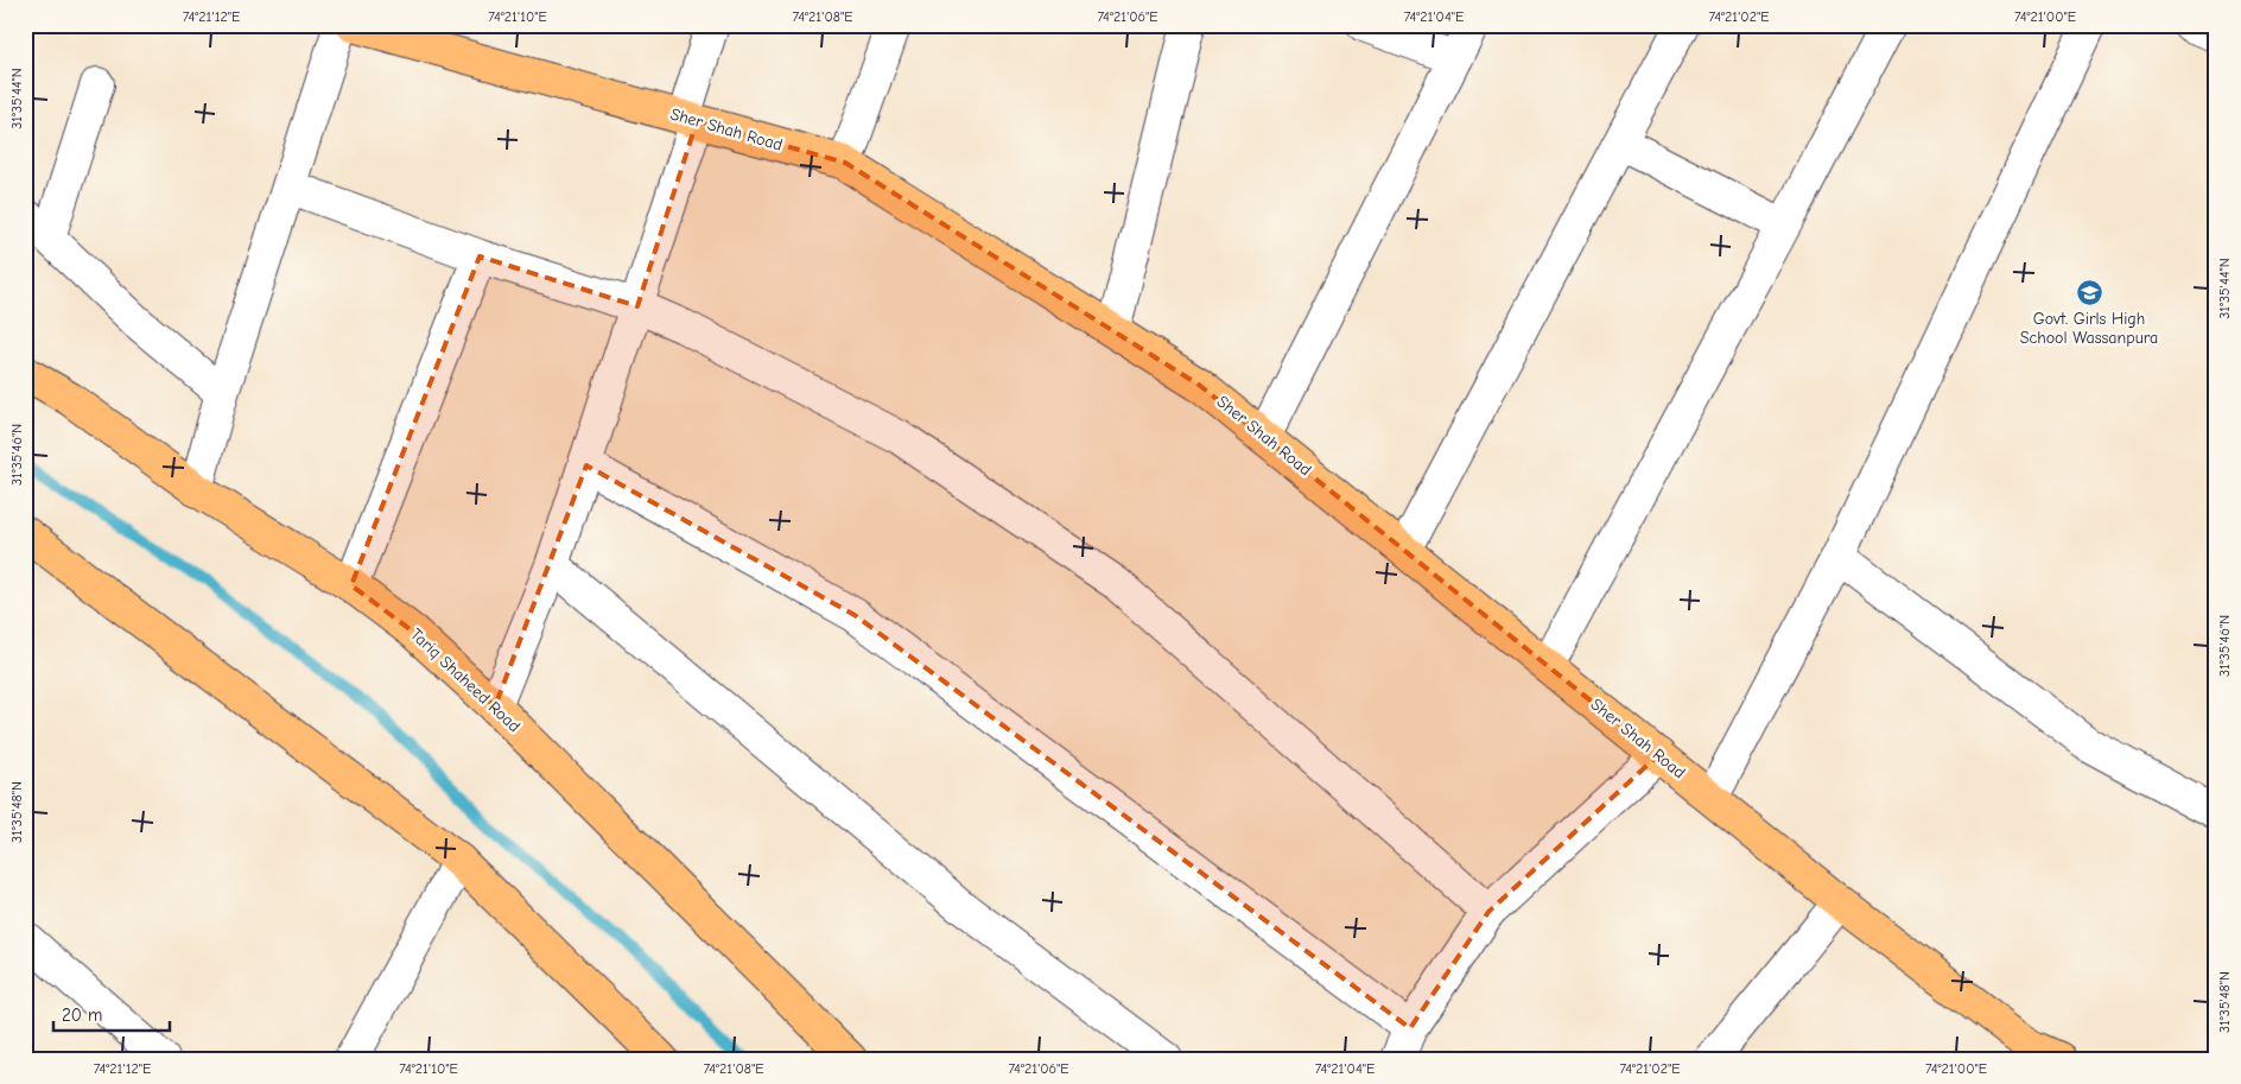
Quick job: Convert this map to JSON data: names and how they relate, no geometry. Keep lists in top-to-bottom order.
{
  "streets": {
    "main road": ["Sher Shah Road", "Tariq Shaheed Road"]
  },
  "places": {
    "school or university": ["Govt. Girls High School Wassanpura"]
  },
  "scale_bar": "20 m",
  "coordinates": [
    "74°21'12\"E",
    "74°21'10\"E",
    "74°21'08\"E",
    "74°21'06\"E",
    "74°21'04\"E",
    "74°21'02\"E",
    "74°21'00\"E",
    "31°35'44\"N",
    "31°35'46\"N",
    "31°35'48\"N"
  ]
}
